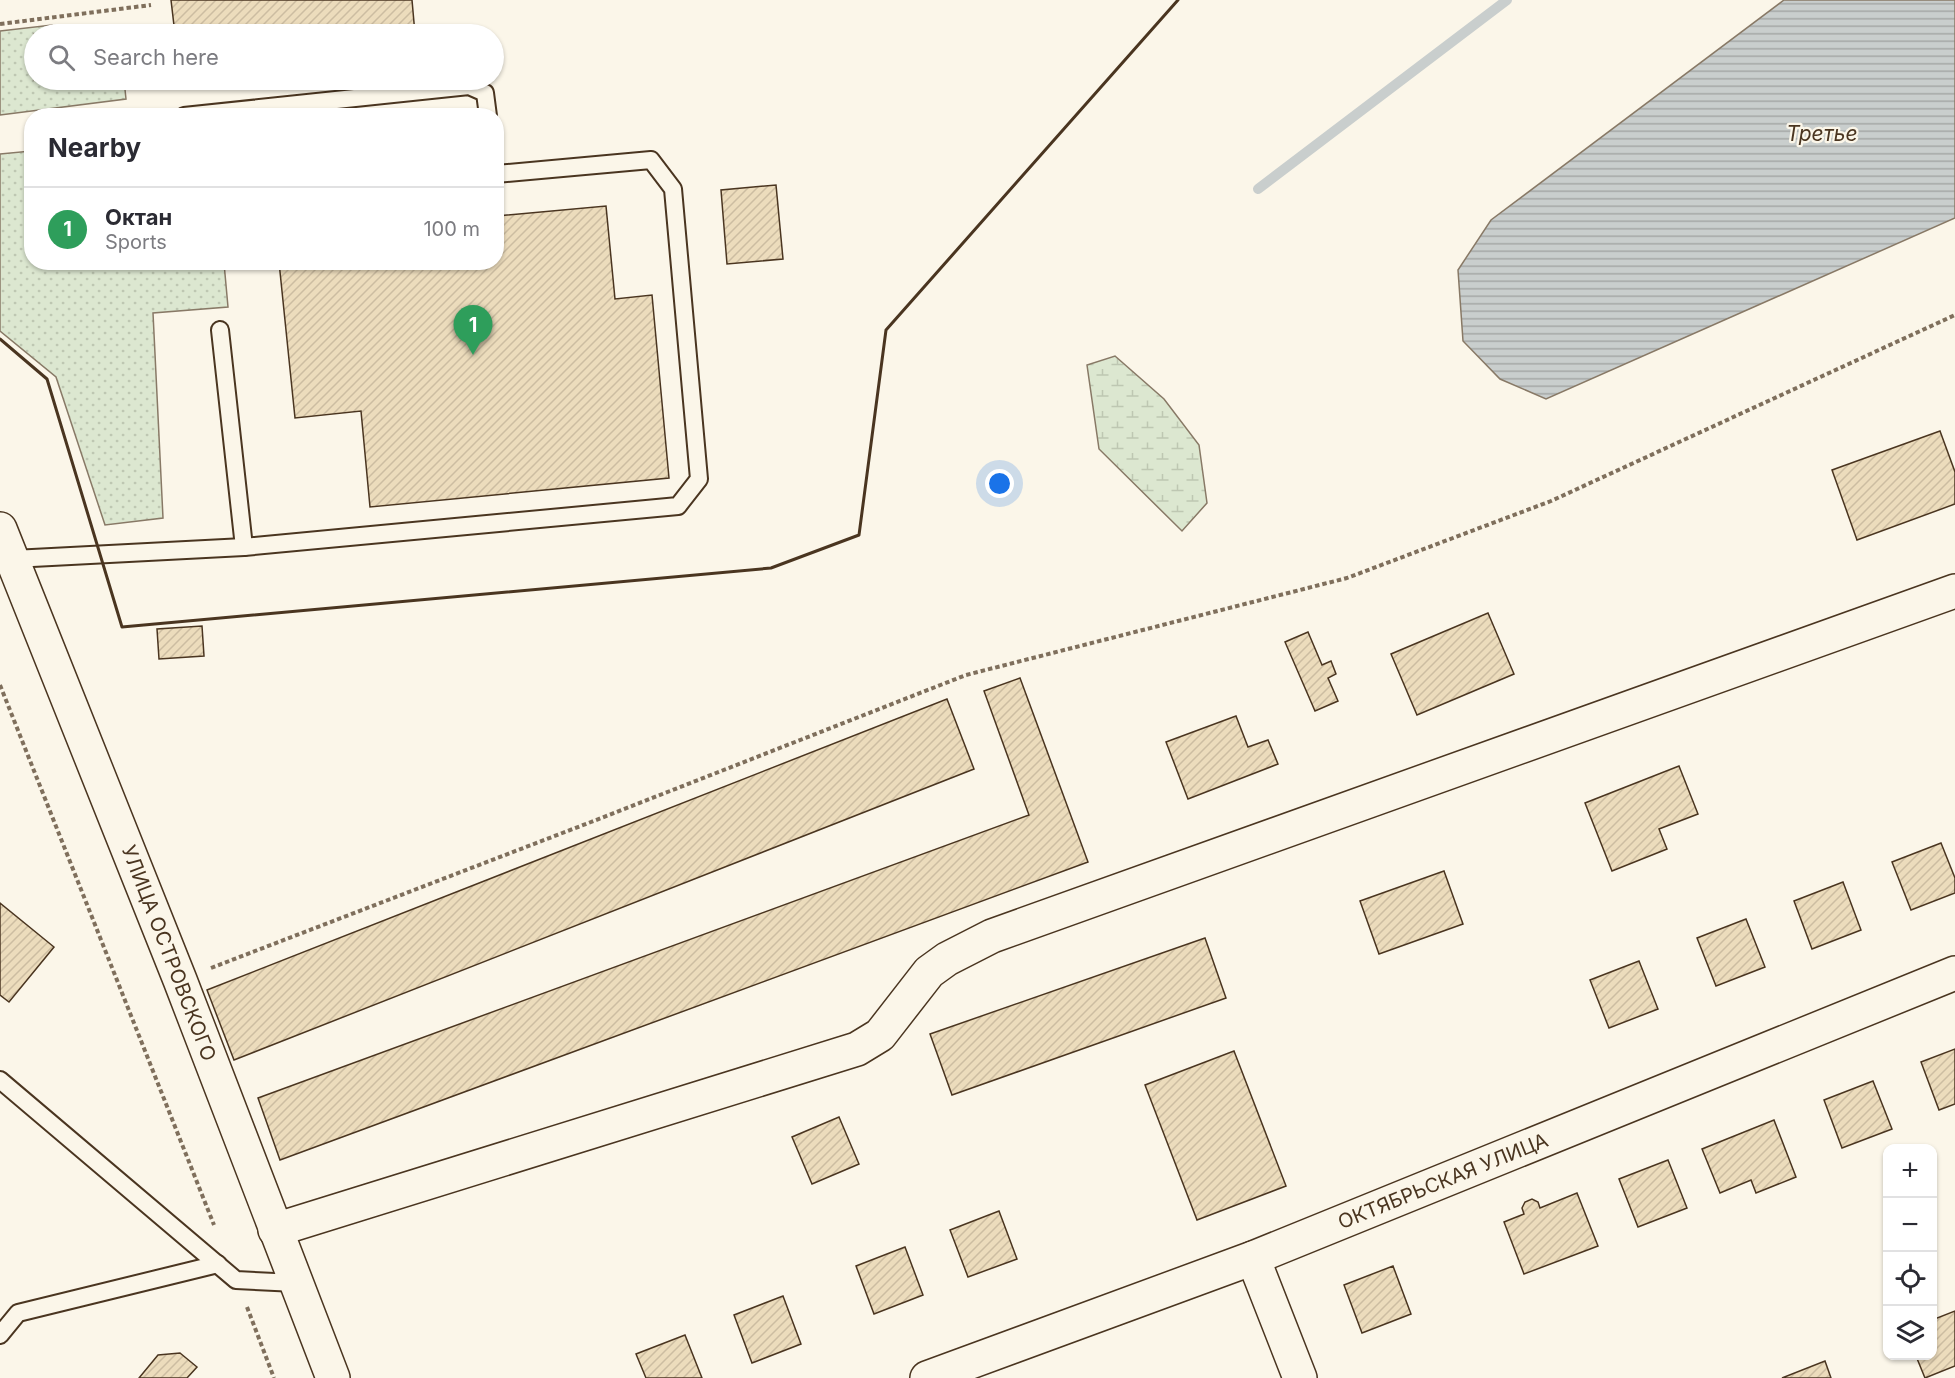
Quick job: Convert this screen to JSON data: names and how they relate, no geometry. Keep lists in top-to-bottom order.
{
  "streets": {
    "street": ["УЛИЦА ОСТРОВСКОГО", "ОКТЯБРЬСКАЯ УЛИЦА"]
  },
  "water": ["Третье"],
  "page": {
    "search": "Search here",
    "heading": "Nearby",
    "list": [
      {
        "mark": "1",
        "name": "Октан",
        "note": "Sports",
        "value": "100 m"
      }
    ],
    "pins": "1",
    "map_buttons": ["+", "−"]
  }
}
